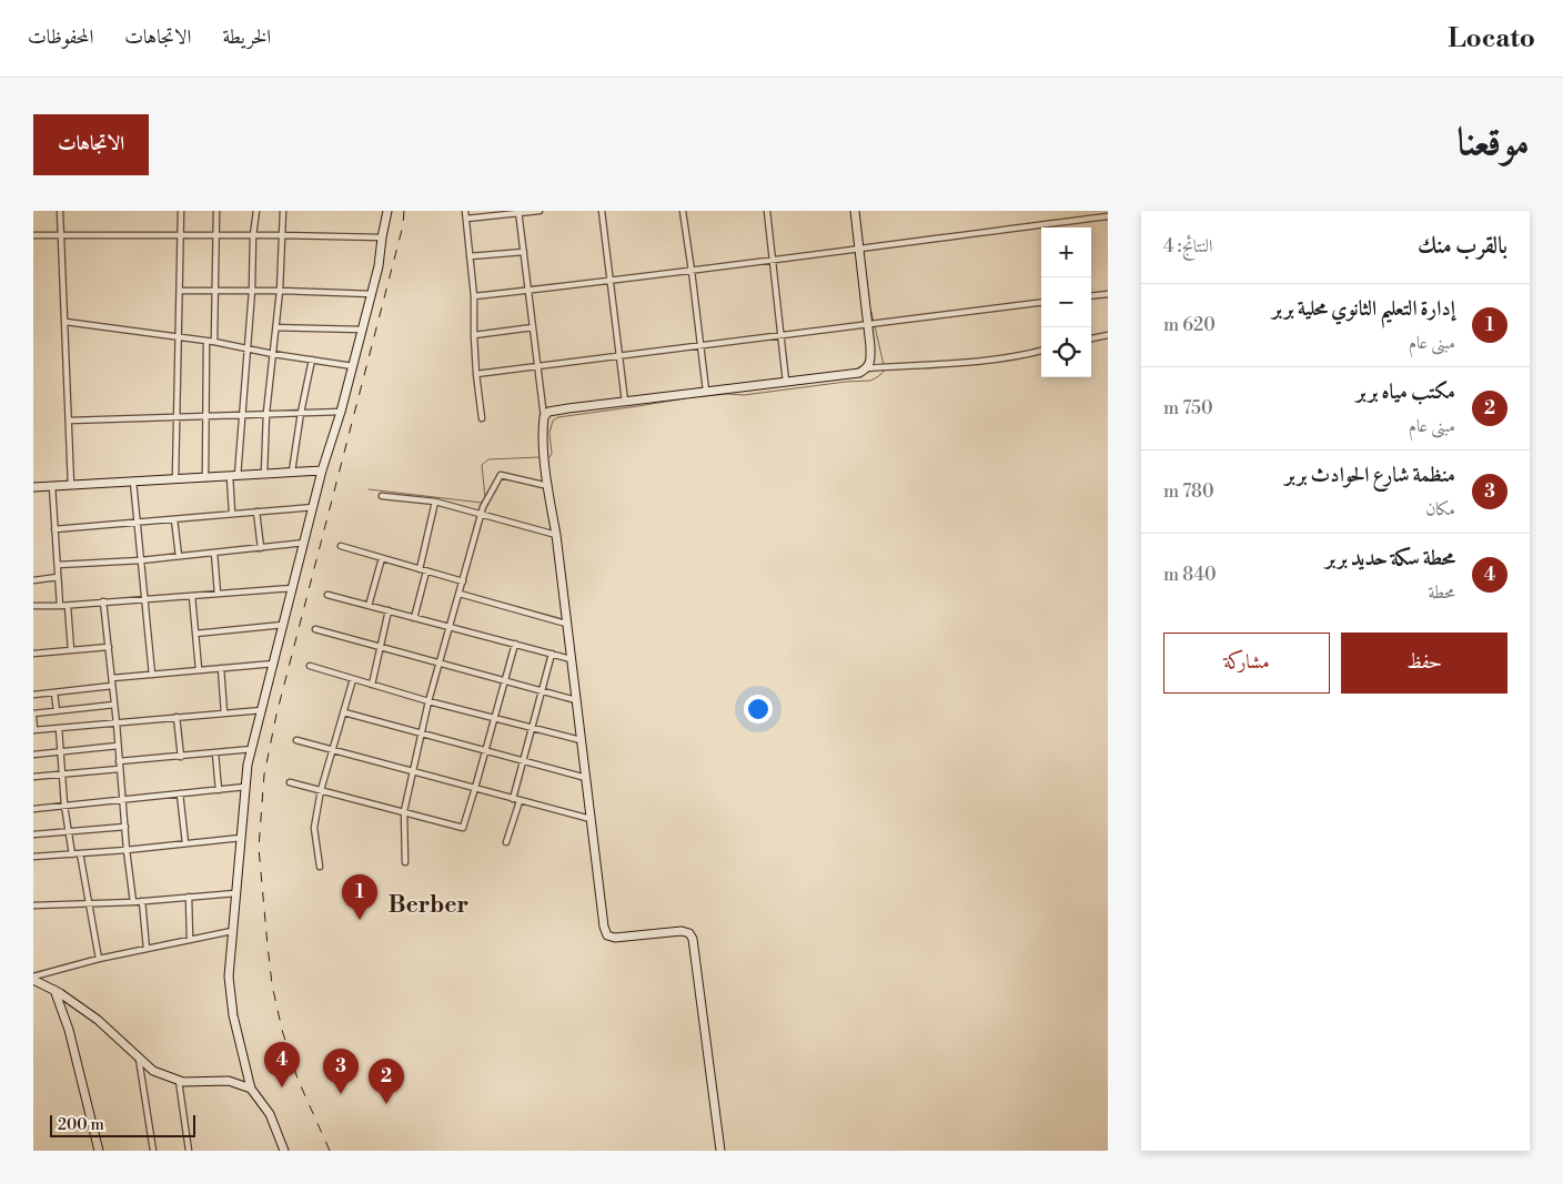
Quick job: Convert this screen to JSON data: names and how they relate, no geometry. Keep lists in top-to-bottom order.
{
  "districts": ["Berber"],
  "scale_bar": "200 m",
  "page": {
    "header": "Locato",
    "nav": ["الخريطة", "الاتجاهات", "المحفوظات"],
    "title": "موقعنا",
    "buttons": [
      "الاتجاهات",
      ["حفظ", "مشاركة"]
    ],
    "heading": ["بالقرب منك", "النتائج: 4"],
    "map_buttons": ["+", "−"],
    "list": [
      {
        "mark": "1",
        "name": "إدارة التعليم الثانوي محلية بربر",
        "note": "مبنى عام",
        "value": "620 m"
      },
      {
        "mark": "2",
        "name": "مكتب مياه بربر",
        "note": "مبنى عام",
        "value": "750 m"
      },
      {
        "mark": "3",
        "name": "منظمة شارع الحوادث بربر",
        "note": "مكان",
        "value": "780 m"
      },
      {
        "mark": "4",
        "name": "محطة سكة حديد بربر",
        "note": "محطة",
        "value": "840 m"
      }
    ],
    "pins": [
      "1",
      "4",
      "3",
      "2"
    ],
    "scale": "200 m"
  }
}
